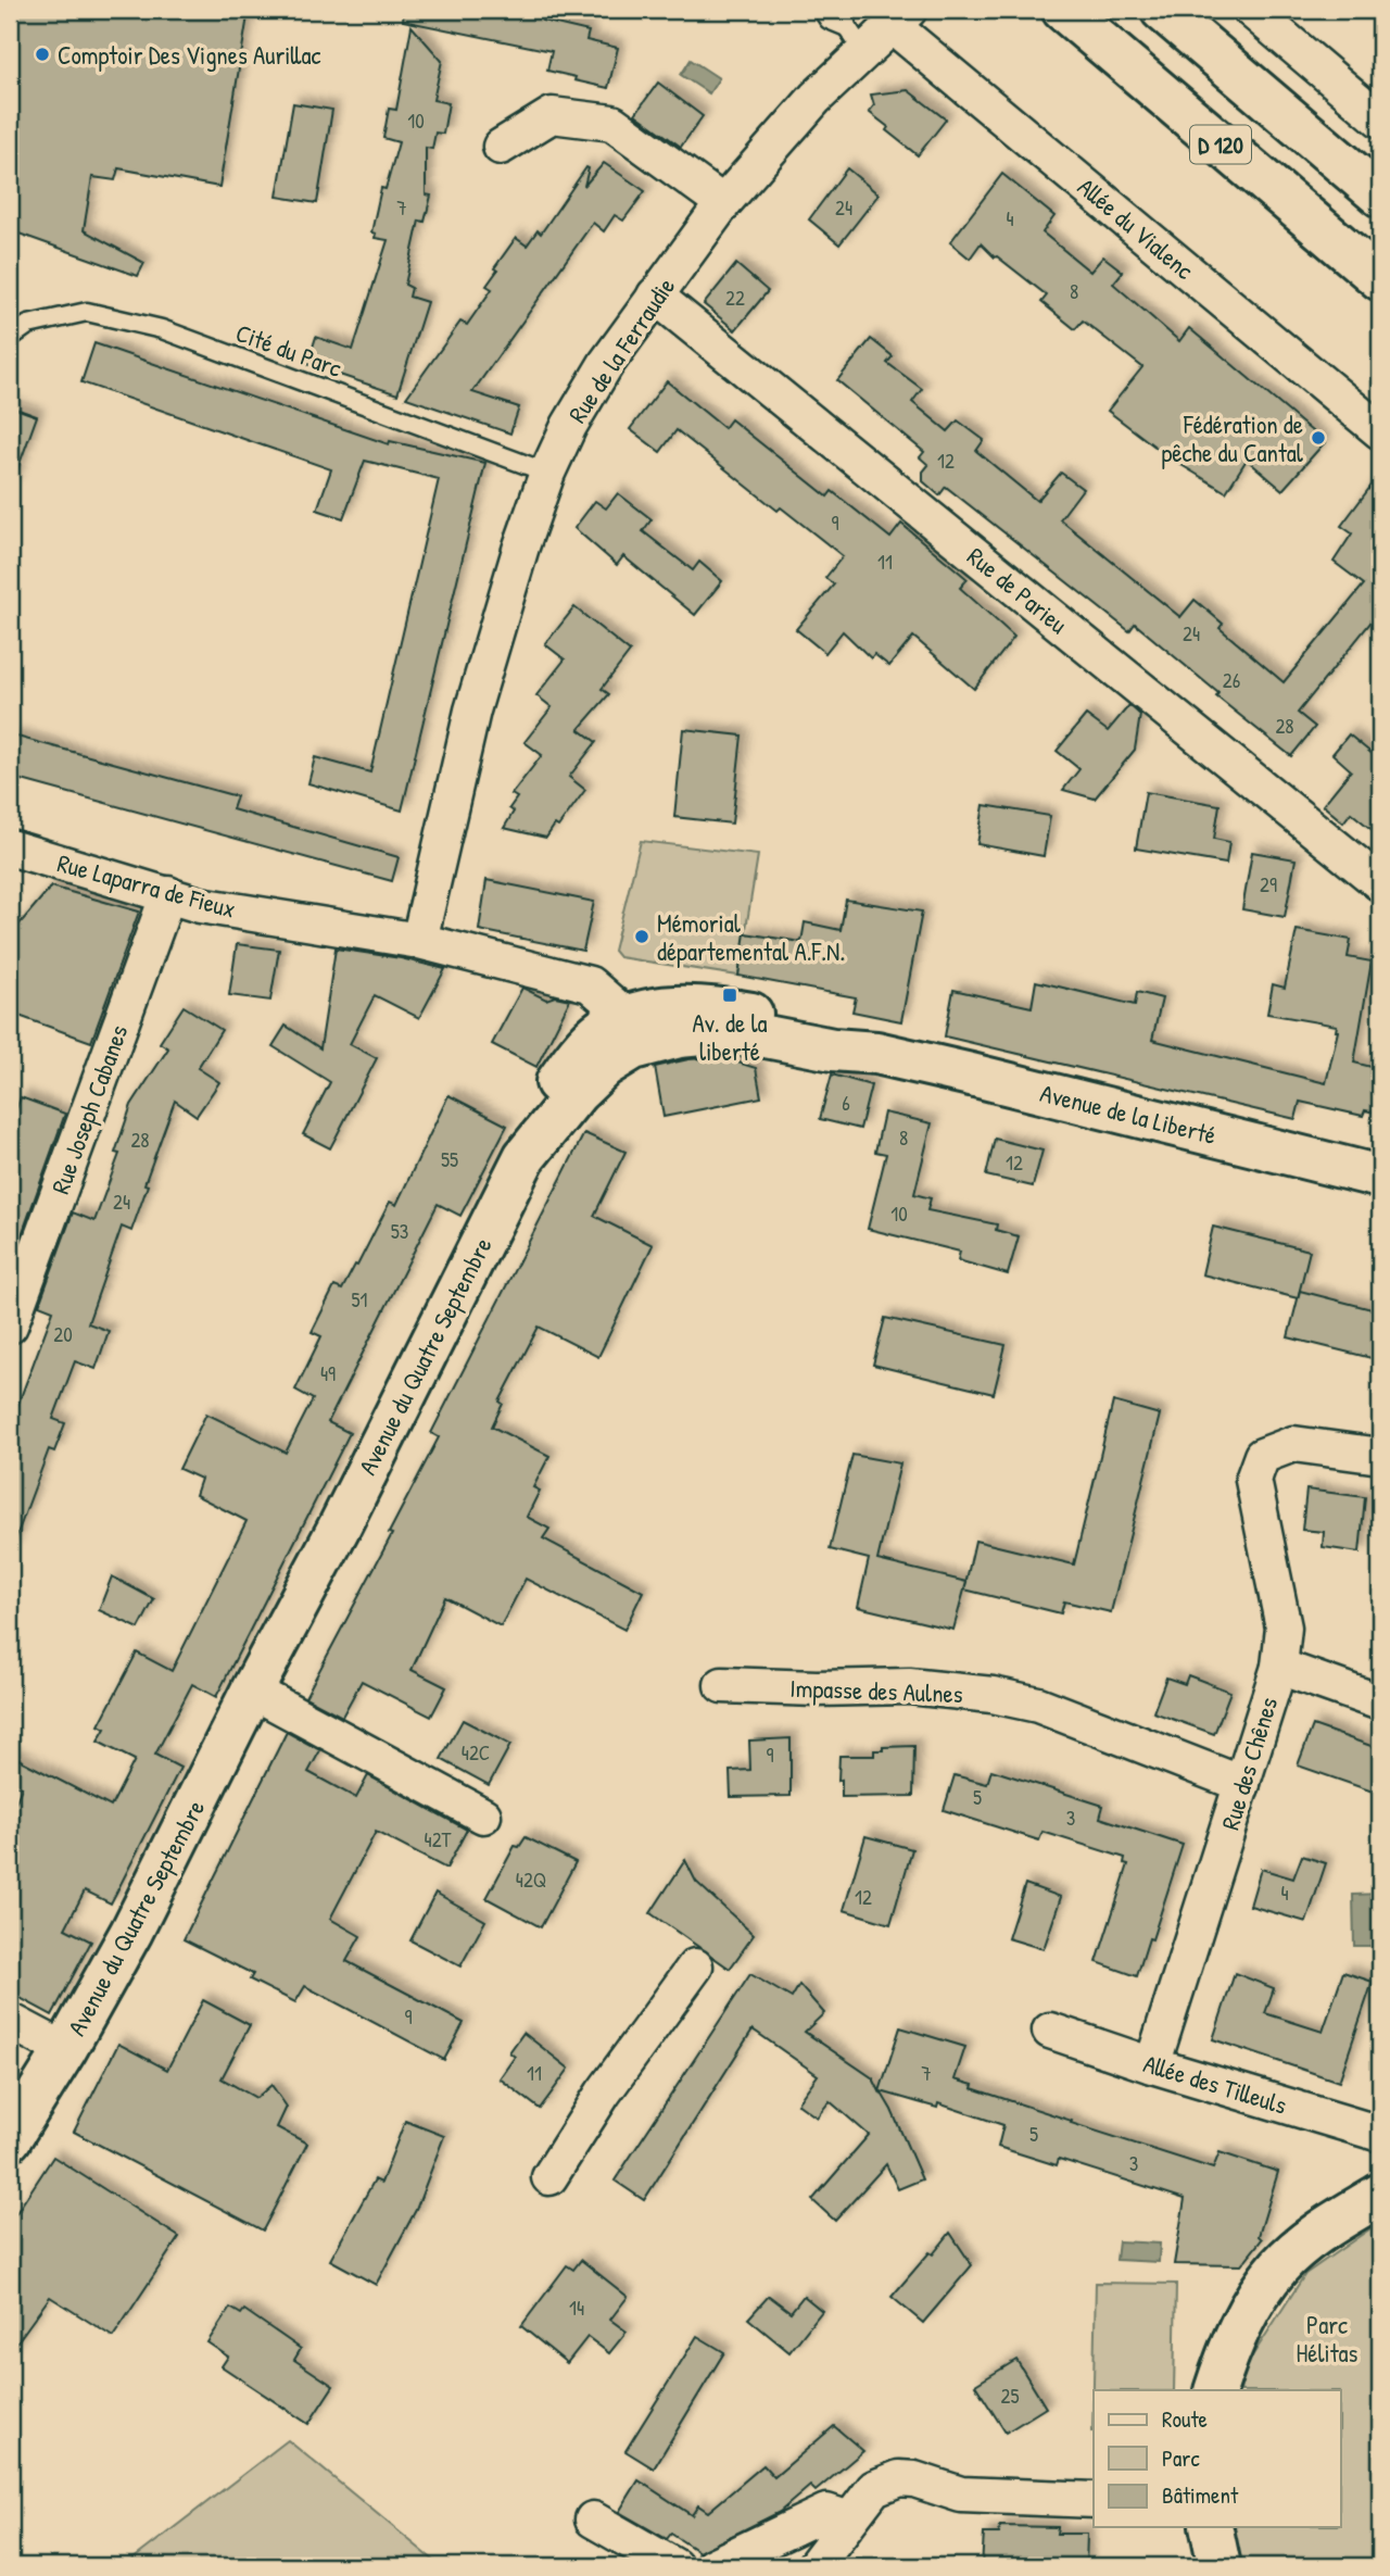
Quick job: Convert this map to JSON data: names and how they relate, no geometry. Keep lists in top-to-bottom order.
{
  "streets": {
    "street": [
      "D 120",
      "Allée du Vialenc",
      "Rue de la Ferraudie",
      "Rue de Parieu",
      "Rue Laparra de Fieux",
      "Rue Joseph Cabanes",
      "Avenue de la Liberté",
      "Avenue du Quatre Septembre",
      "Impasse des Aulnes",
      "Rue des Chênes",
      "Allée des Tilleuls"
    ],
    "lane": ["Cité du Parc"]
  },
  "crossings": [
    ["Allée du Vialenc", "Rue de la Ferraudie"],
    ["Cité du Parc", "Rue de la Ferraudie"],
    ["Rue de la Ferraudie", "Rue de Parieu"],
    ["Rue de la Ferraudie", "Rue Laparra de Fieux"],
    ["Rue de la Ferraudie", "Avenue de la Liberté"],
    ["Rue Laparra de Fieux", "Rue Joseph Cabanes"],
    ["Rue Laparra de Fieux", "Avenue de la Liberté"],
    ["Avenue de la Liberté", "Avenue du Quatre Septembre"],
    ["Impasse des Aulnes", "Rue des Chênes"],
    ["Rue des Chênes", "Allée des Tilleuls"]
  ],
  "parks": ["Parc Hélitas"],
  "places": {
    "other": ["Comptoir Des Vignes Aurillac", "Fédération de pêche du Cantal", "Mémorial départemental A.F.N."],
    "transit": ["Av. de la liberté"]
  },
  "house_numbers": [
    "10",
    "7",
    "24",
    "4",
    "8",
    "22",
    "12",
    "9",
    "11",
    "24",
    "26",
    "28",
    "29",
    "6",
    "8",
    "28",
    "55",
    "12",
    "24",
    "10",
    "53",
    "51",
    "20",
    "49",
    "42C",
    "9",
    "5",
    "3",
    "42T",
    "42Q",
    "4",
    "12",
    "9",
    "11",
    "7",
    "5",
    "3",
    "14",
    "25"
  ],
  "legend": ["Route", "Parc", "Bâtiment"]
}
